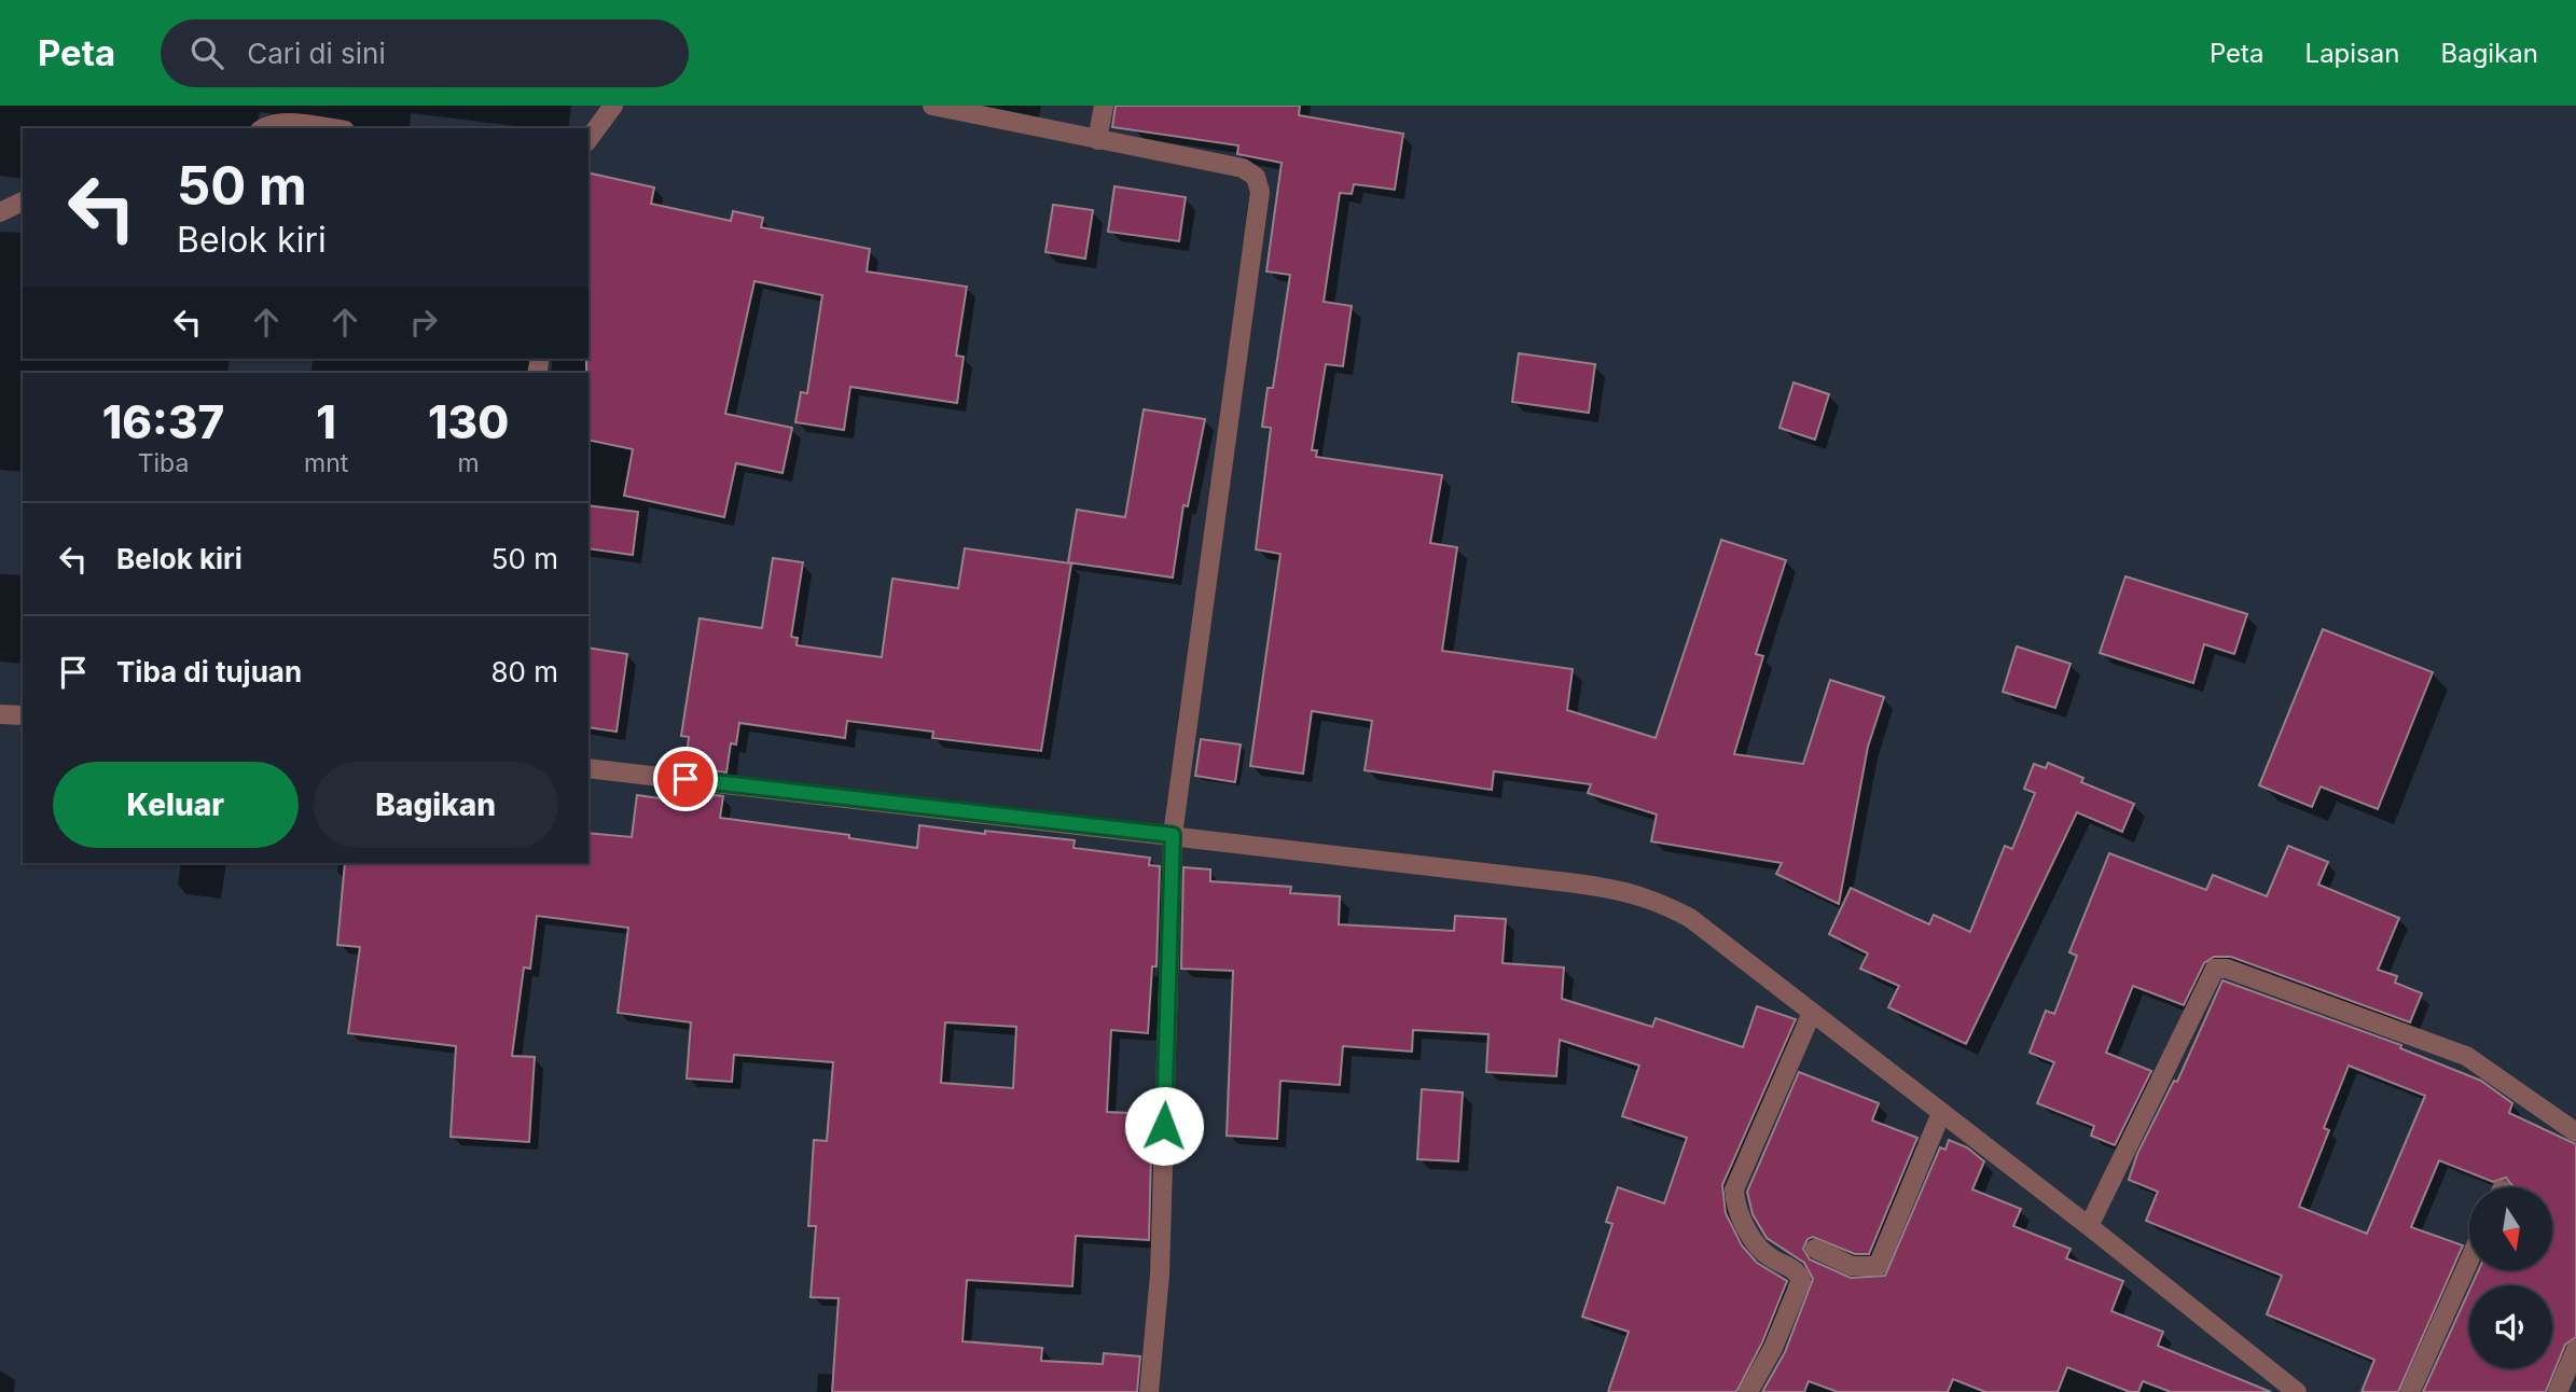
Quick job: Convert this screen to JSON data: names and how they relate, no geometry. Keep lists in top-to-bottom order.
{
  "north": "bottom",
  "page": {
    "header": "Peta",
    "search": "Cari di sini",
    "nav": ["Peta", "Lapisan", "Bagikan"],
    "turn": ["50 m", "Belok kiri"],
    "eta": [
      "16:37",
      "Tiba",
      "1",
      "mnt",
      "130",
      "m"
    ],
    "list": [
      {
        "name": "Belok kiri",
        "value": "50 m"
      },
      {
        "name": "Tiba di tujuan",
        "value": "80 m"
      }
    ],
    "buttons": ["Keluar", "Bagikan"]
  }
}
